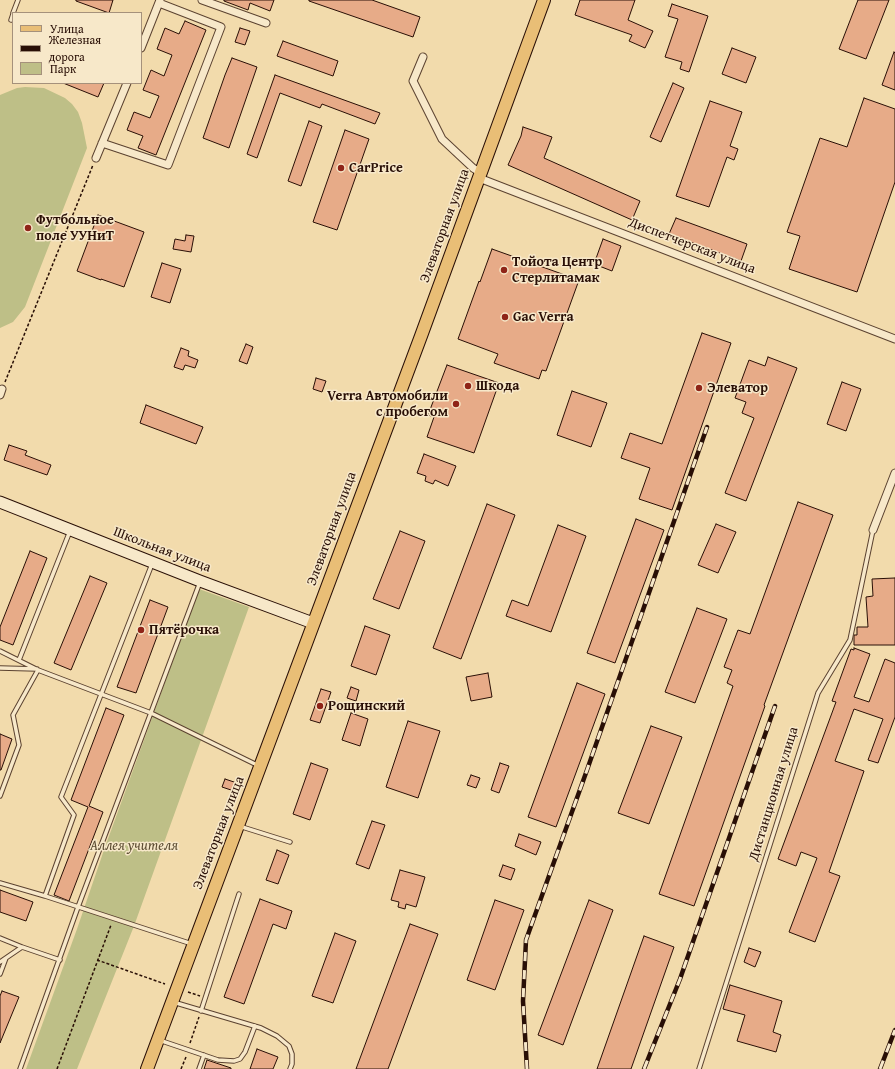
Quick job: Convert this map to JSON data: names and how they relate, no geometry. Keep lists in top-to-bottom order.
{
  "streets": {
    "main road": ["Элеваторная улица"],
    "street": ["Диспетчерская улица", "Школьная улица"],
    "lane": ["Дистанционная улица"]
  },
  "crossings": [
    ["Элеваторная улица", "Диспетчерская улица"],
    ["Элеваторная улица", "Школьная улица"]
  ],
  "parks": ["Аллея учителя"],
  "places": [
    "CarPrice",
    "Футбольное поле УУНиТ",
    "Тойота Центр Стерлитамак",
    "Gac Verra",
    "Шкода",
    "Элеватор",
    "Verra Автомобили с пробегом",
    "Пятёрочка",
    "Рощинский"
  ],
  "legend": ["Улица", "Железная дорога", "Парк"]
}
